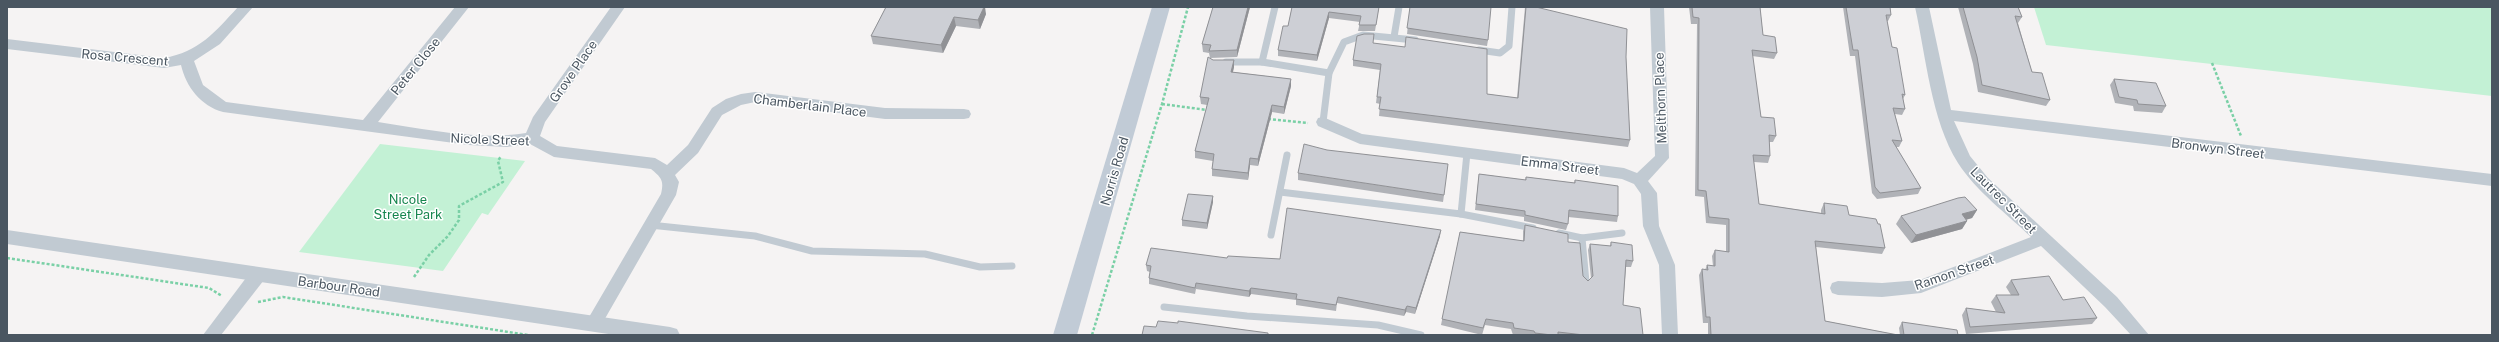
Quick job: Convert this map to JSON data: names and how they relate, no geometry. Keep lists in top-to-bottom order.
{
  "streets": {
    "main road": ["Norris Road"],
    "street": [
      "Rosa Crescent",
      "Peter Close",
      "Grove Place",
      "Melthorn Place",
      "Chamberlain Place",
      "Nicole Street",
      "Bronwyn Street",
      "Emma Street",
      "Lautrec Street",
      "Ramon Street",
      "Barbour Road"
    ]
  },
  "crossings": [
    ["Rosa Crescent", "Nicole Street"],
    ["Peter Close", "Nicole Street"],
    ["Grove Place", "Nicole Street"],
    ["Melthorn Place", "Emma Street"],
    ["Chamberlain Place", "Nicole Street"],
    ["Bronwyn Street", "Lautrec Street"],
    ["Lautrec Street", "Ramon Street"]
  ],
  "parks": ["Nicole Street Park"]
}
